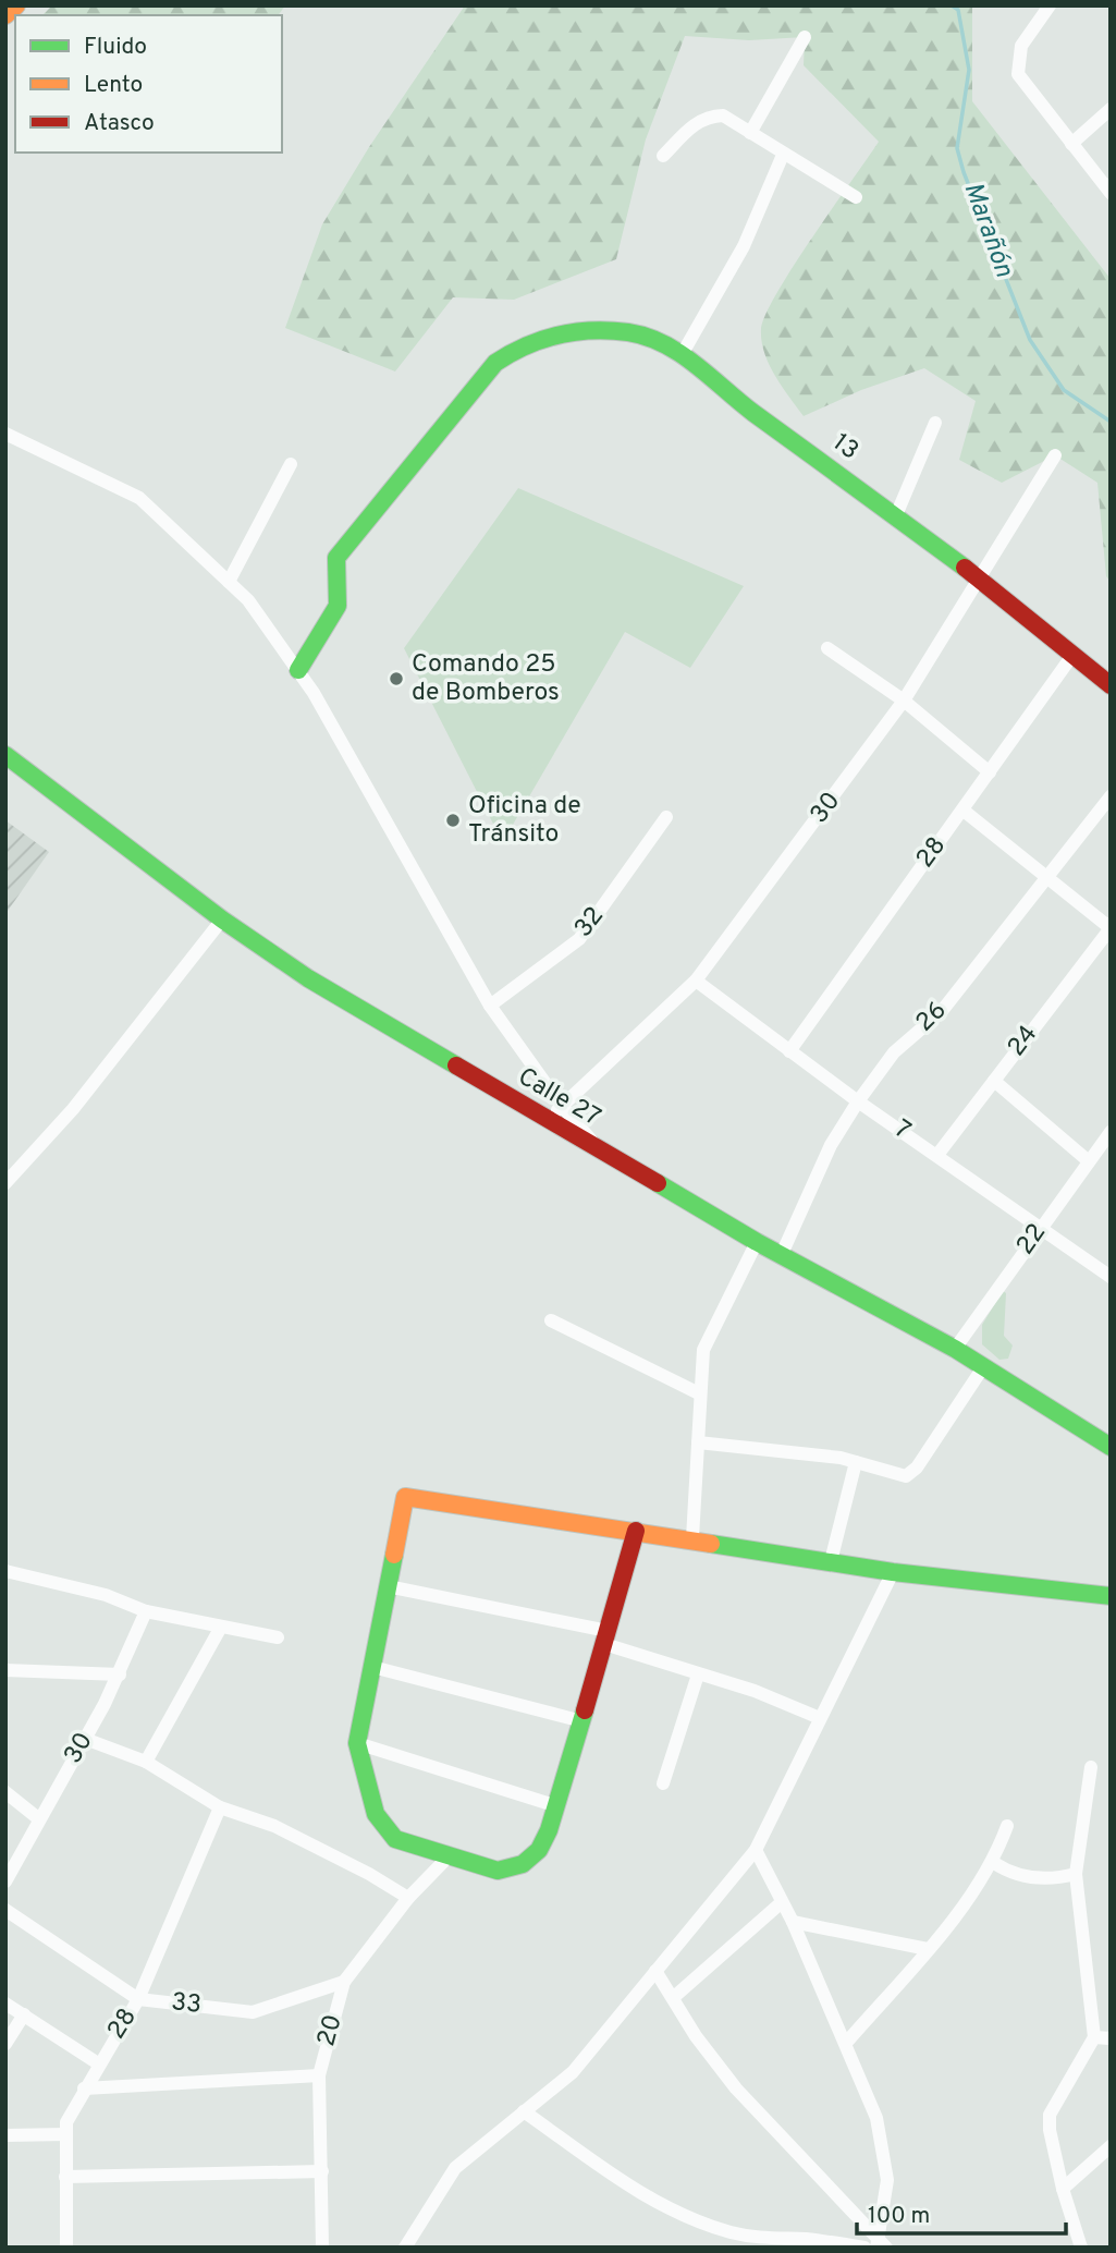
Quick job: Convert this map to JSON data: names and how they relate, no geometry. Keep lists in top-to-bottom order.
{
  "streets": {
    "main road": ["13", "Calle 27"],
    "street": [
      "30",
      "28",
      "32",
      "26",
      "24",
      "7",
      "22",
      "33",
      "20"
    ]
  },
  "crossings": [
    ["13", "30"],
    ["13", "28"],
    ["30", "Calle 27"],
    ["30", "7"],
    ["28", "7"],
    ["28", "33"],
    ["26", "Calle 27"],
    ["26", "7"],
    ["24", "7"],
    ["Calle 27", "22"],
    ["7", "22"],
    ["33", "20"]
  ],
  "water": ["Marañón"],
  "places": ["Comando 25 de Bomberos", "Oficina de Tránsito"],
  "legend": ["Fluido", "Lento", "Atasco"],
  "scale_bar": "100 m"
}
